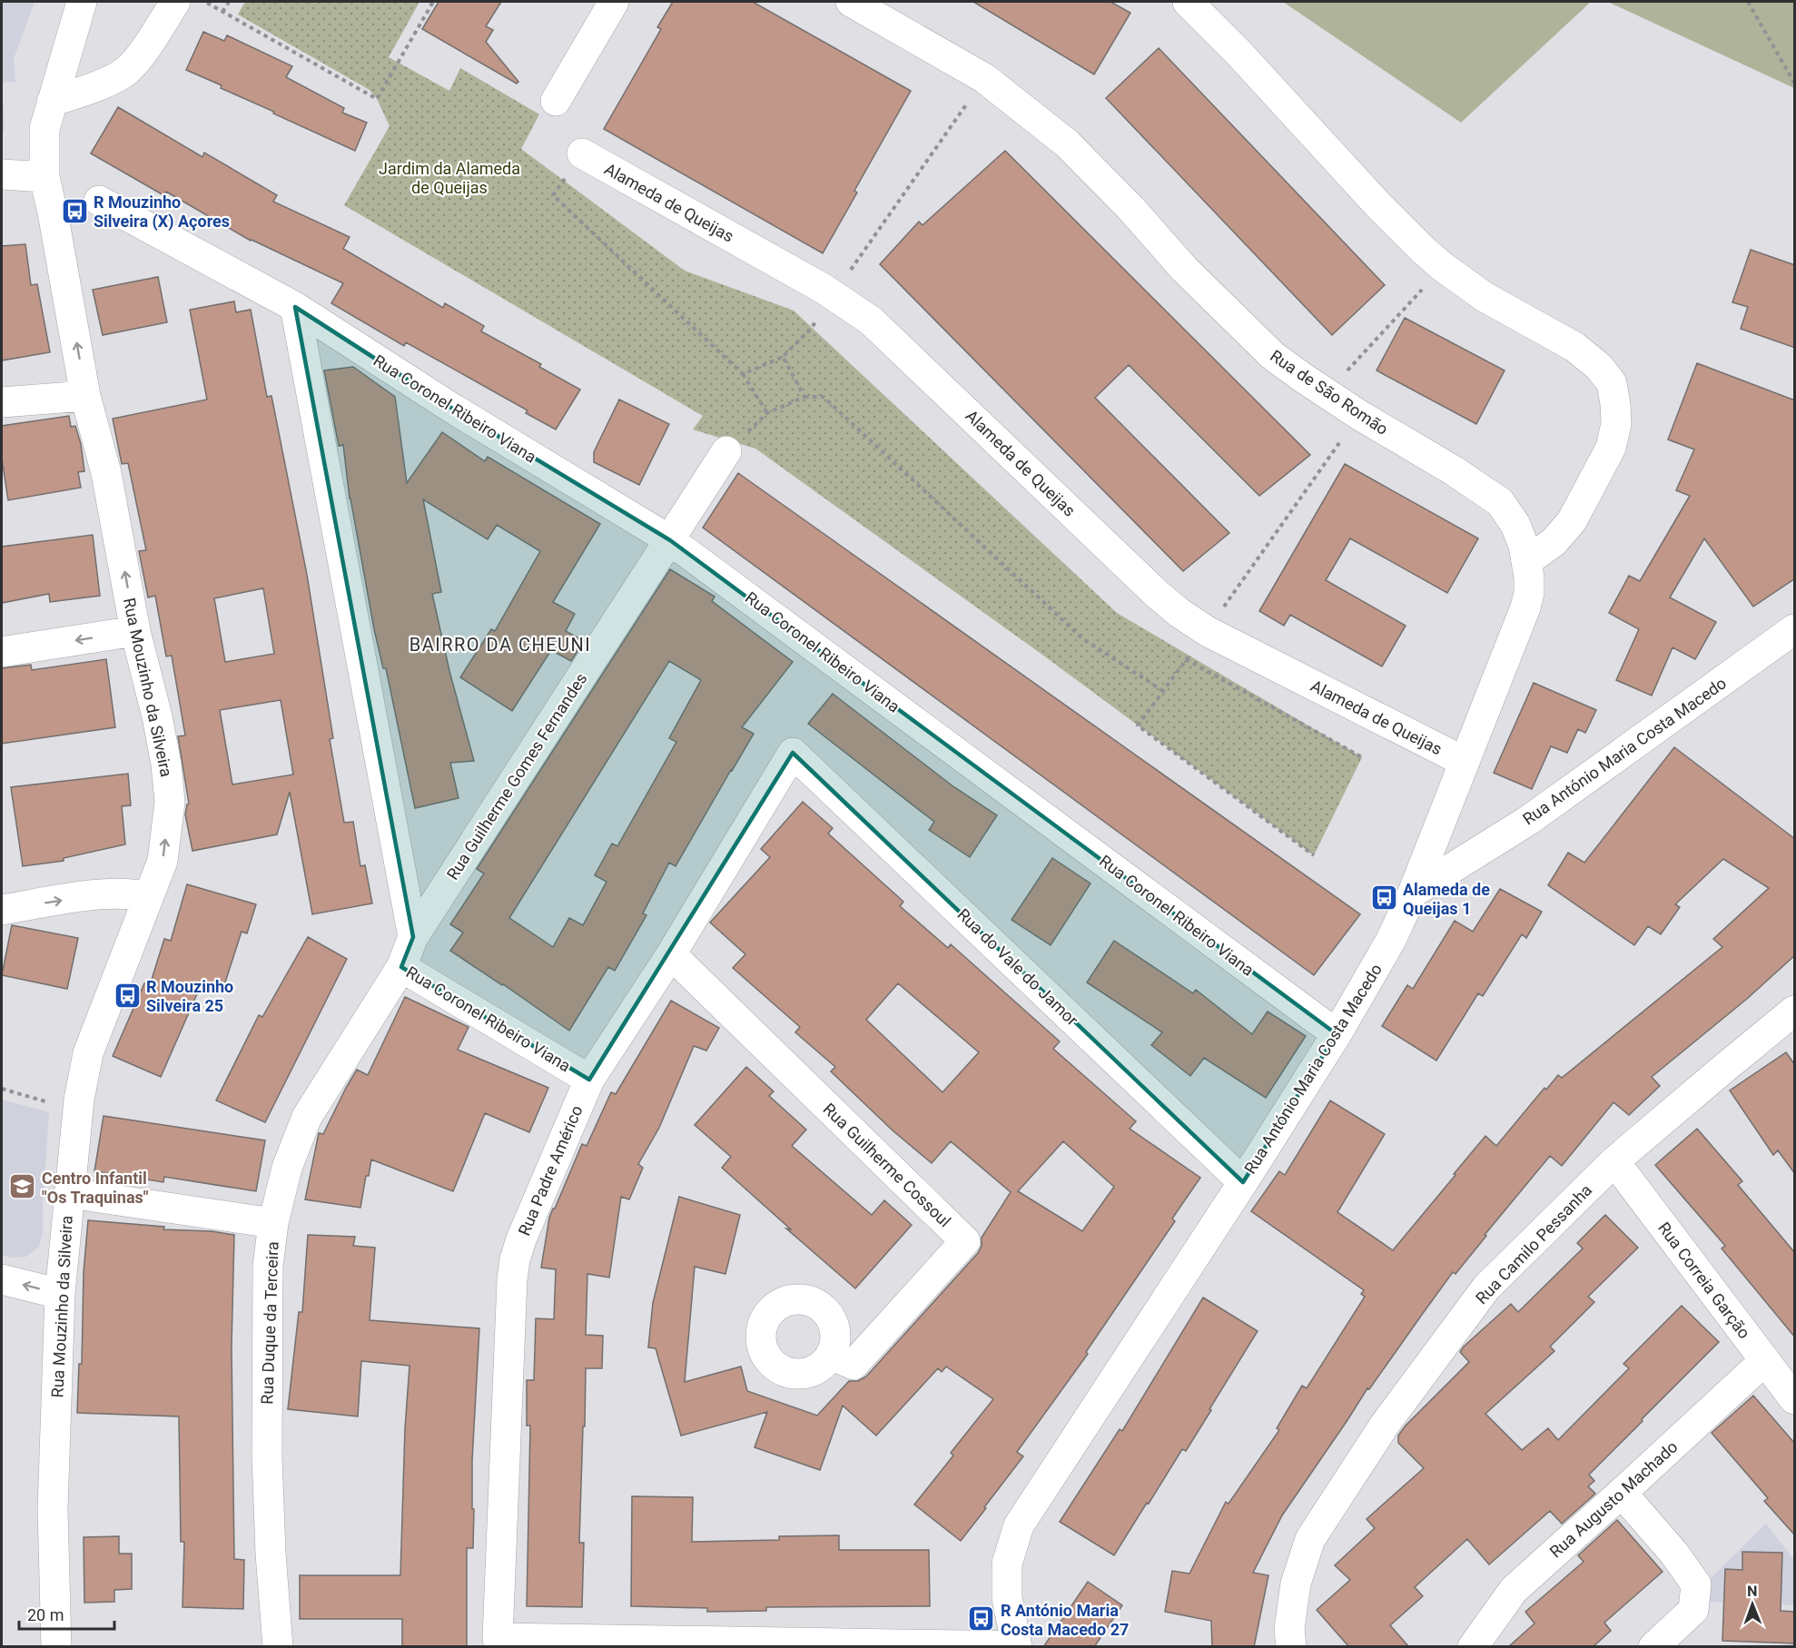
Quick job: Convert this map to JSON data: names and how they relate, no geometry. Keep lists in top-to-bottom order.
{
  "streets": {
    "street": [
      "Alameda de Queijas",
      "Rua de São Romão",
      "Rua Coronel Ribeiro Viana",
      "Rua Mouzinho da Silveira",
      "Rua António Maria Costa Macedo",
      "Rua Guilherme Gomes Fernandes",
      "Rua do Vale do Jamor",
      "Rua Guilherme Cossoul",
      "Rua Padre Américo",
      "Rua Camilo Pessanha",
      "Rua Correia Garção",
      "Rua Duque da Terceira",
      "Rua Augusto Machado"
    ]
  },
  "crossings": [
    ["Alameda de Queijas", "Rua de São Romão"],
    ["Rua de São Romão", "Rua António Maria Costa Macedo"],
    ["Rua Coronel Ribeiro Viana", "Rua António Maria Costa Macedo"],
    ["Rua Coronel Ribeiro Viana", "Rua Guilherme Gomes Fernandes"],
    ["Rua Coronel Ribeiro Viana", "Rua Padre Américo"],
    ["Rua Coronel Ribeiro Viana", "Rua Duque da Terceira"],
    ["Rua António Maria Costa Macedo", "Rua do Vale do Jamor"],
    ["Rua do Vale do Jamor", "Rua Padre Américo"],
    ["Rua Guilherme Cossoul", "Rua Padre Américo"],
    ["Rua Camilo Pessanha", "Rua Correia Garção"],
    ["Rua Correia Garção", "Rua Augusto Machado"]
  ],
  "districts": ["BAIRRO DA CHEUNI"],
  "parks": ["Jardim da Alameda de Queijas"],
  "places": {
    "bus stop": [
      "R Mouzinho Silveira (X) Açores",
      "Alameda de Queijas 1",
      "R Mouzinho Silveira 25",
      "R António Maria Costa Macedo 27"
    ],
    "school or university": ["Centro Infantil \"Os Traquinas\""]
  },
  "scale_bar": "20 m",
  "north": "top"
}
